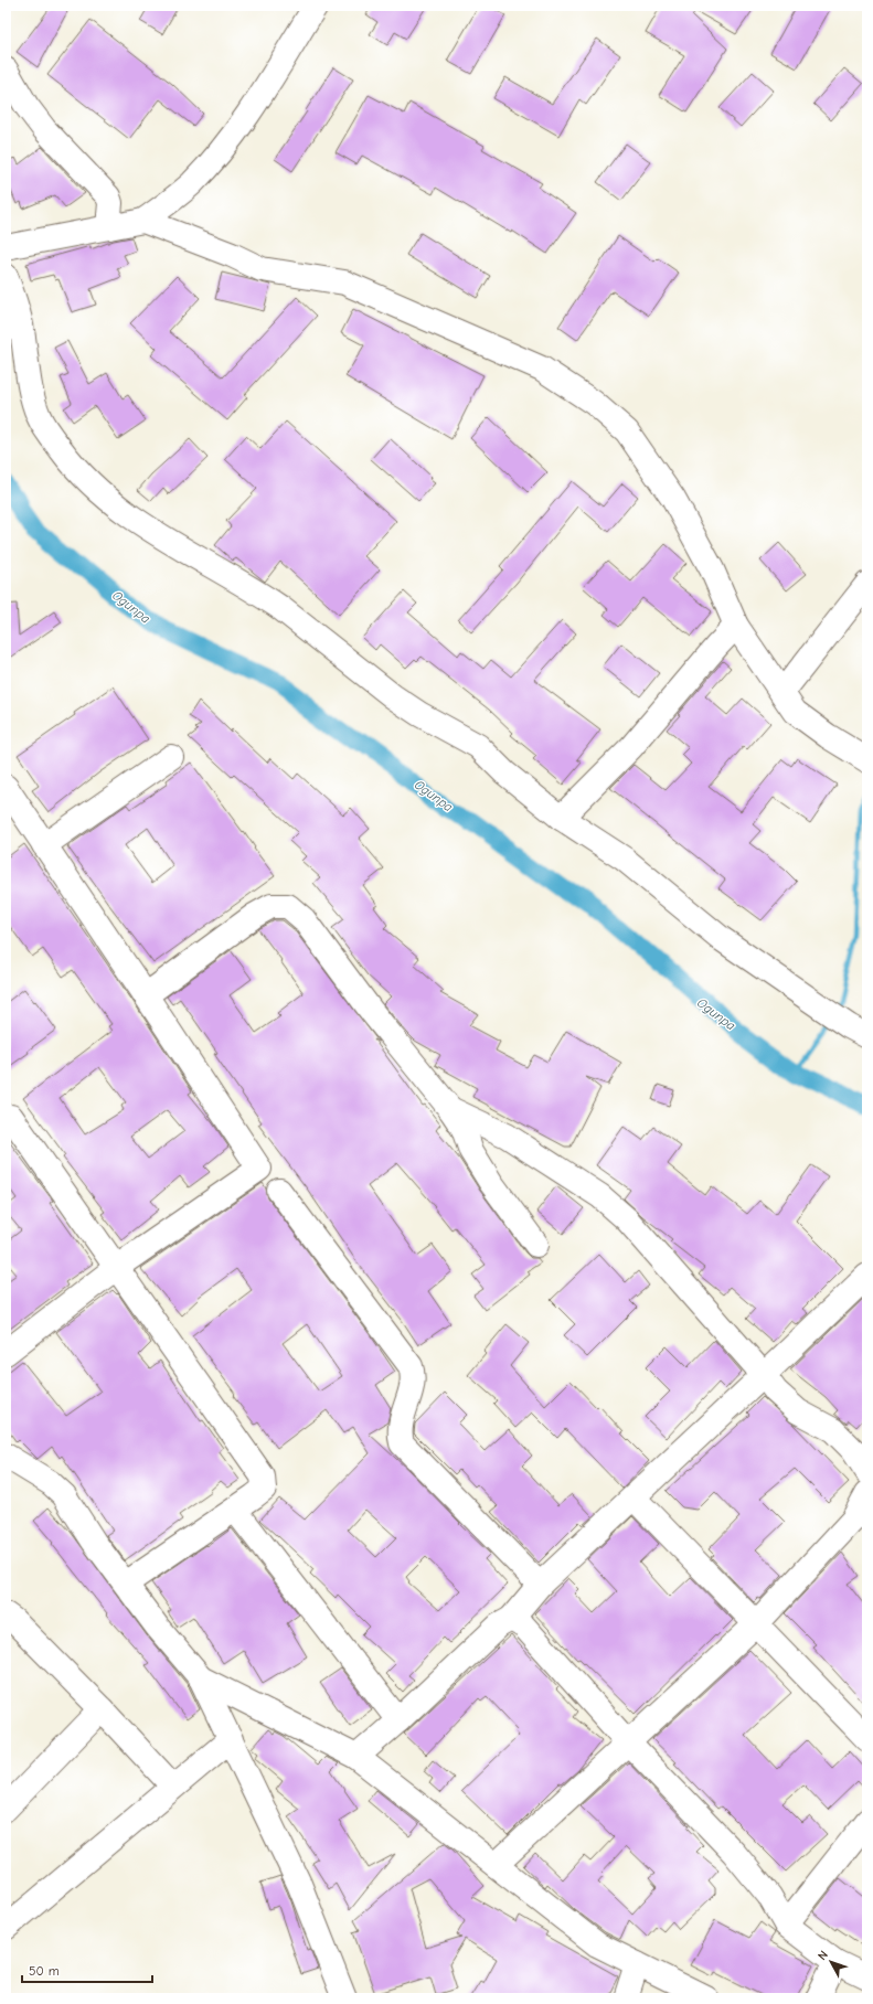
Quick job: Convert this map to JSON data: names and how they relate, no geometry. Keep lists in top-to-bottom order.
{
  "water": ["Ogunpa"],
  "scale_bar": "50 m",
  "north": "top left"
}
